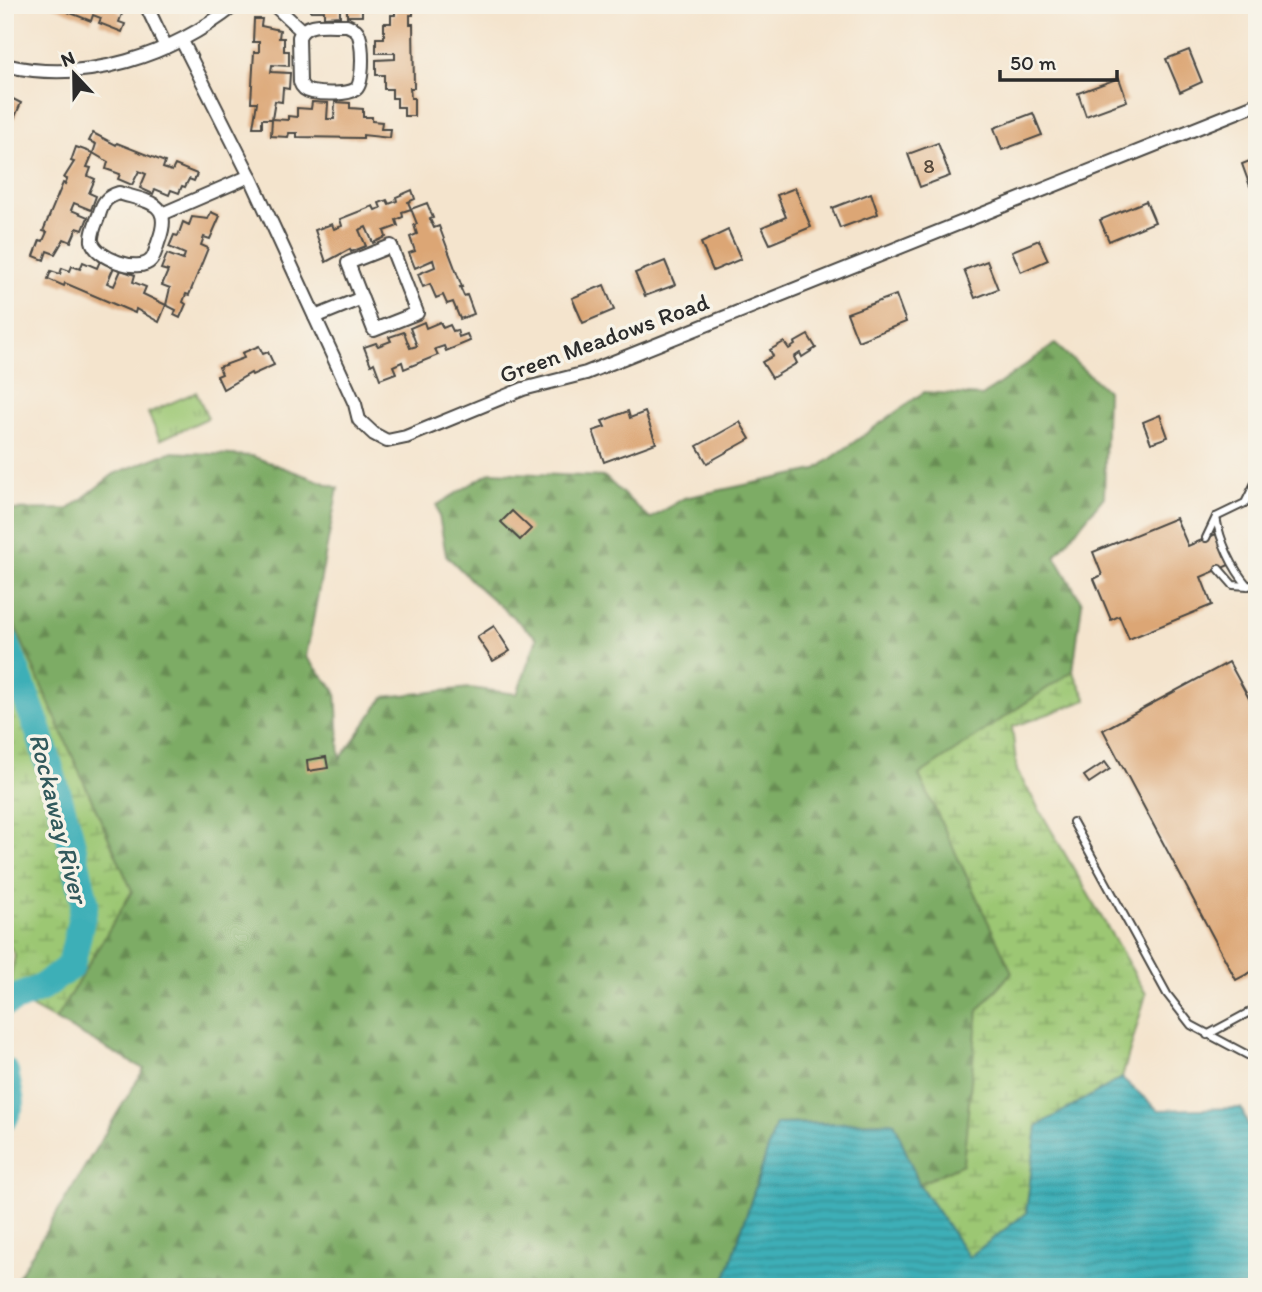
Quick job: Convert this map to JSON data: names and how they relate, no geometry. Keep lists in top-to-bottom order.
{
  "streets": {
    "street": ["Green Meadows Road"]
  },
  "water": ["Rockaway River"],
  "house_numbers": ["8"],
  "scale_bar": "50 m",
  "north": "top"
}
